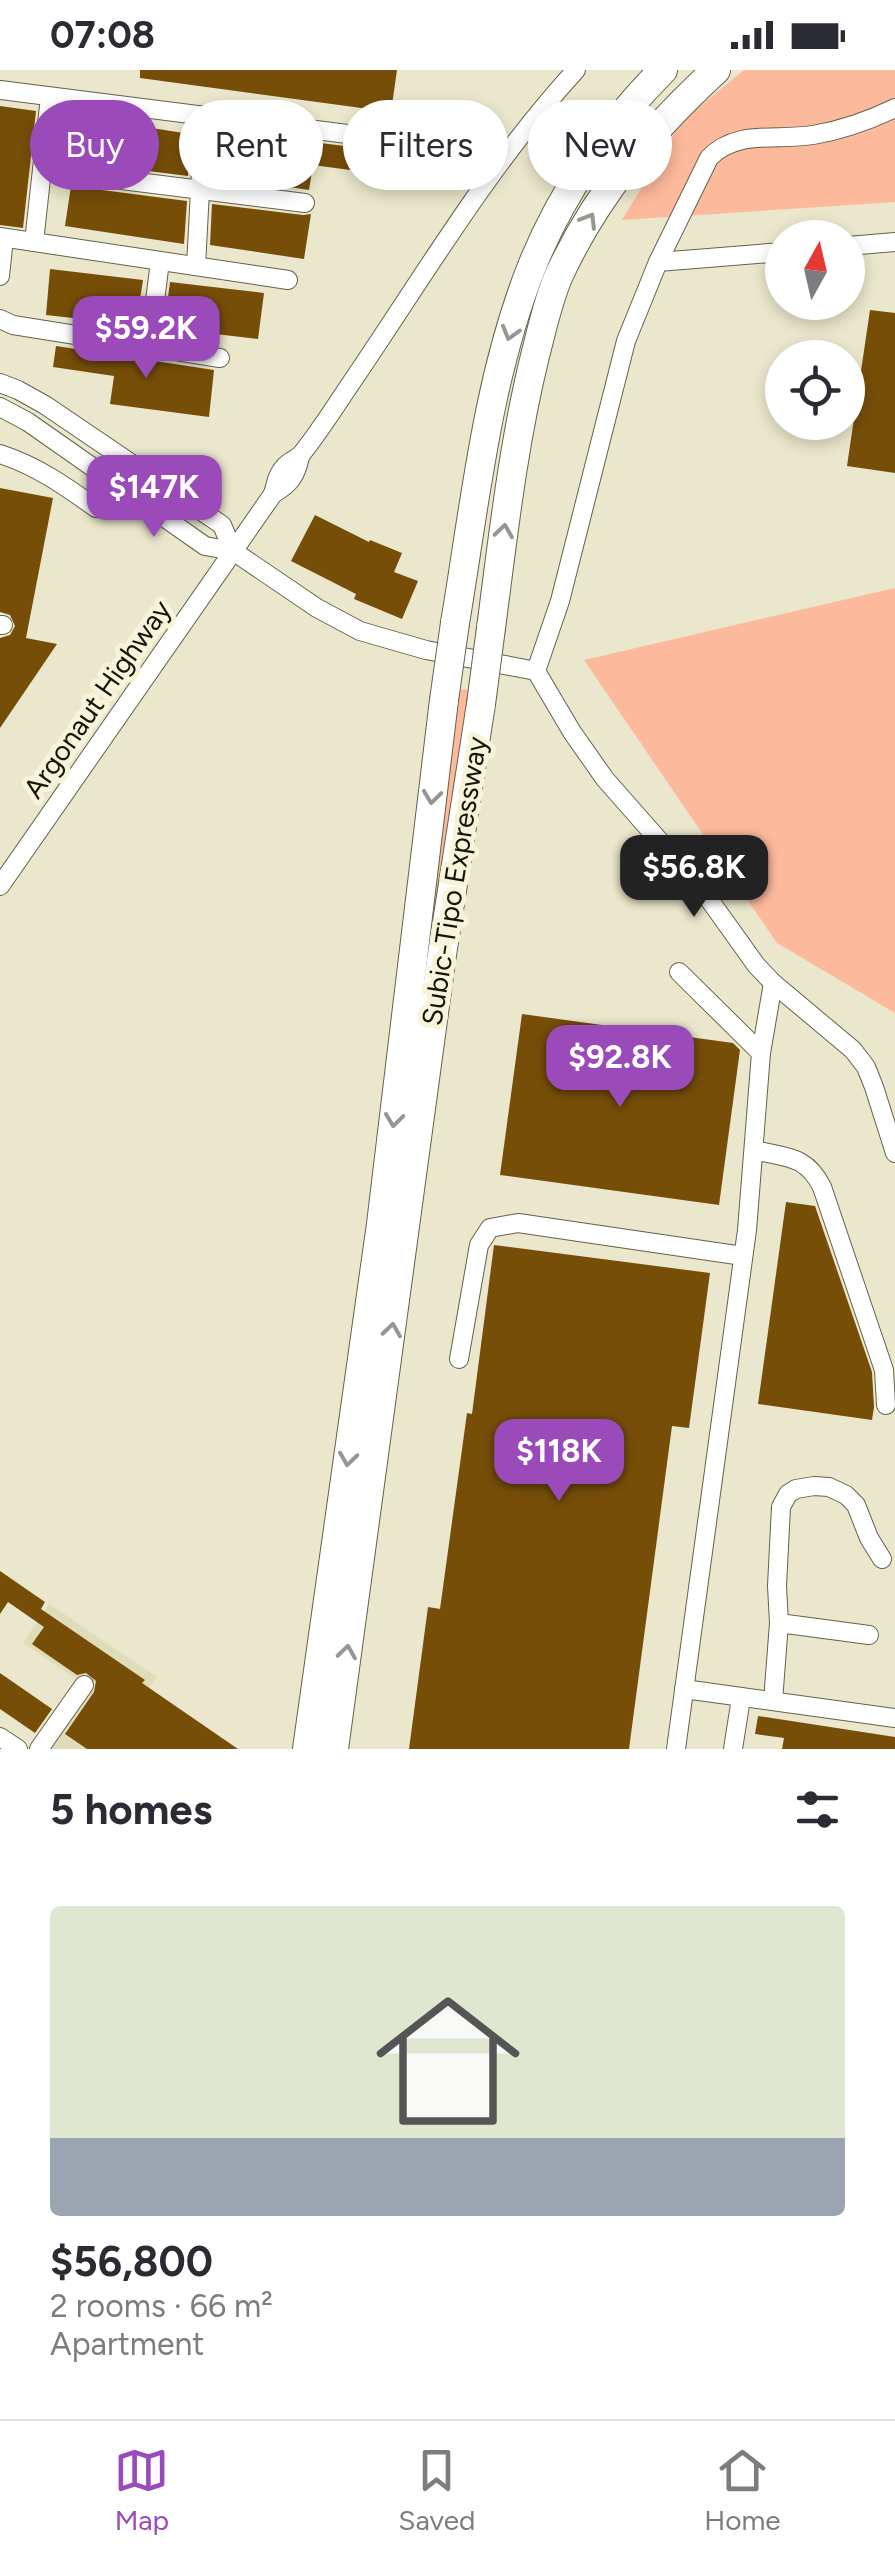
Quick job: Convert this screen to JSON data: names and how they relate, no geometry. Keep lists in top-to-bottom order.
{
  "streets": {
    "highway": ["Subic-Tipo Expressway"],
    "street": ["Argonaut Highway"]
  },
  "north": "top",
  "page": {
    "status": "07:08",
    "chip": [
      "Buy",
      "Rent",
      "Filters",
      "New"
    ],
    "price": [
      "$59.2K",
      "$147K",
      "$56.8K",
      "$92.8K",
      "$118K"
    ],
    "heading": "5 homes",
    "list": [
      {
        "name": "$56,800",
        "note": "2 rooms · 66 m² · Apartment"
      }
    ],
    "tabs": ["Map", "Saved", "Home"]
  }
}
